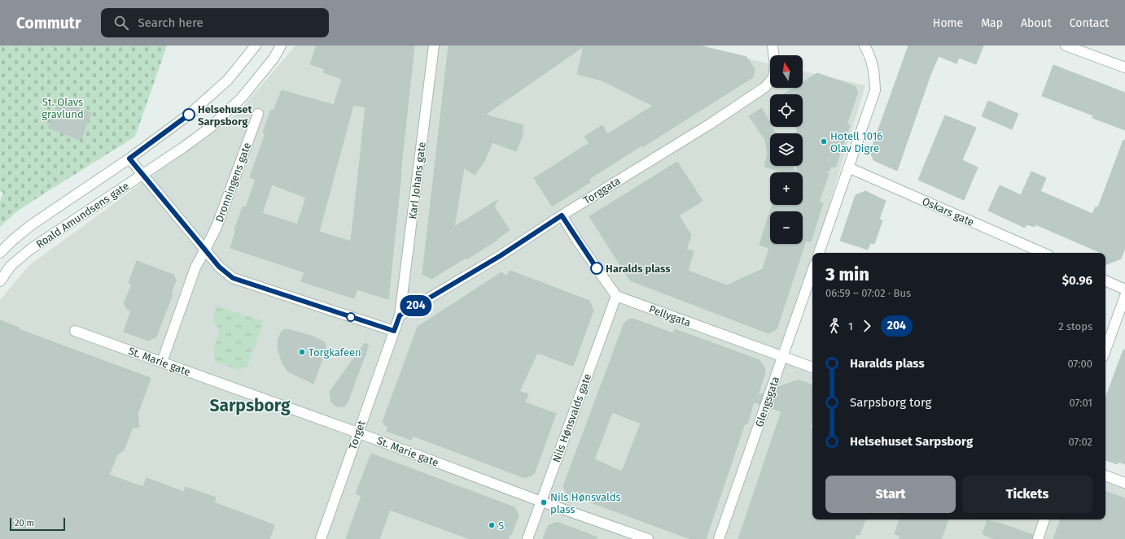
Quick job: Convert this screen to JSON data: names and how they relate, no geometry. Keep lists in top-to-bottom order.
{
  "streets": {
    "street": [
      "Karl Johans gate",
      "Dronningens gate",
      "Torggata",
      "Oskars gate",
      "Roald Amundsens gate",
      "Pellygata",
      "St. Marie gate",
      "Glengsgata",
      "Nils Hønsvalds gate",
      "Torget"
    ]
  },
  "crossings": [
    ["Karl Johans gate", "Torggata"],
    ["Karl Johans gate", "Torget"],
    ["Dronningens gate", "St. Marie gate"],
    ["Torggata", "Torget"],
    ["Pellygata", "Glengsgata"],
    ["Pellygata", "Nils Hønsvalds gate"],
    ["St. Marie gate", "Nils Hønsvalds gate"],
    ["St. Marie gate", "Torget"]
  ],
  "districts": ["Sarpsborg"],
  "parks": ["St. Olavs gravlund"],
  "places": [
    "Helsehuset Sarpsborg",
    "Hotell 1016 Olav Digre",
    "Haralds plass",
    "Torgkafeen",
    "Nils Hønsvalds plass",
    "S"
  ],
  "lines": ["bus line 204"],
  "scale_bar": "20 m",
  "north": "top",
  "page": {
    "header": "Commutr",
    "search": "Search here",
    "nav": [
      "Home",
      "Map",
      "About",
      "Contact"
    ],
    "on_map": "204",
    "map_buttons": ["+", "−"],
    "heading": ["3 min", "06:59 – 07:02 · Bus", "$0.96"],
    "legs": ["1", "204", "2 stops"],
    "list": [
      {
        "name": "Haralds plass",
        "value": "07:00"
      },
      {
        "name": "Sarpsborg torg",
        "value": "07:01"
      },
      {
        "name": "Helsehuset Sarpsborg",
        "value": "07:02"
      }
    ],
    "buttons": ["Start", "Tickets"],
    "scale": "20 m"
  }
}
